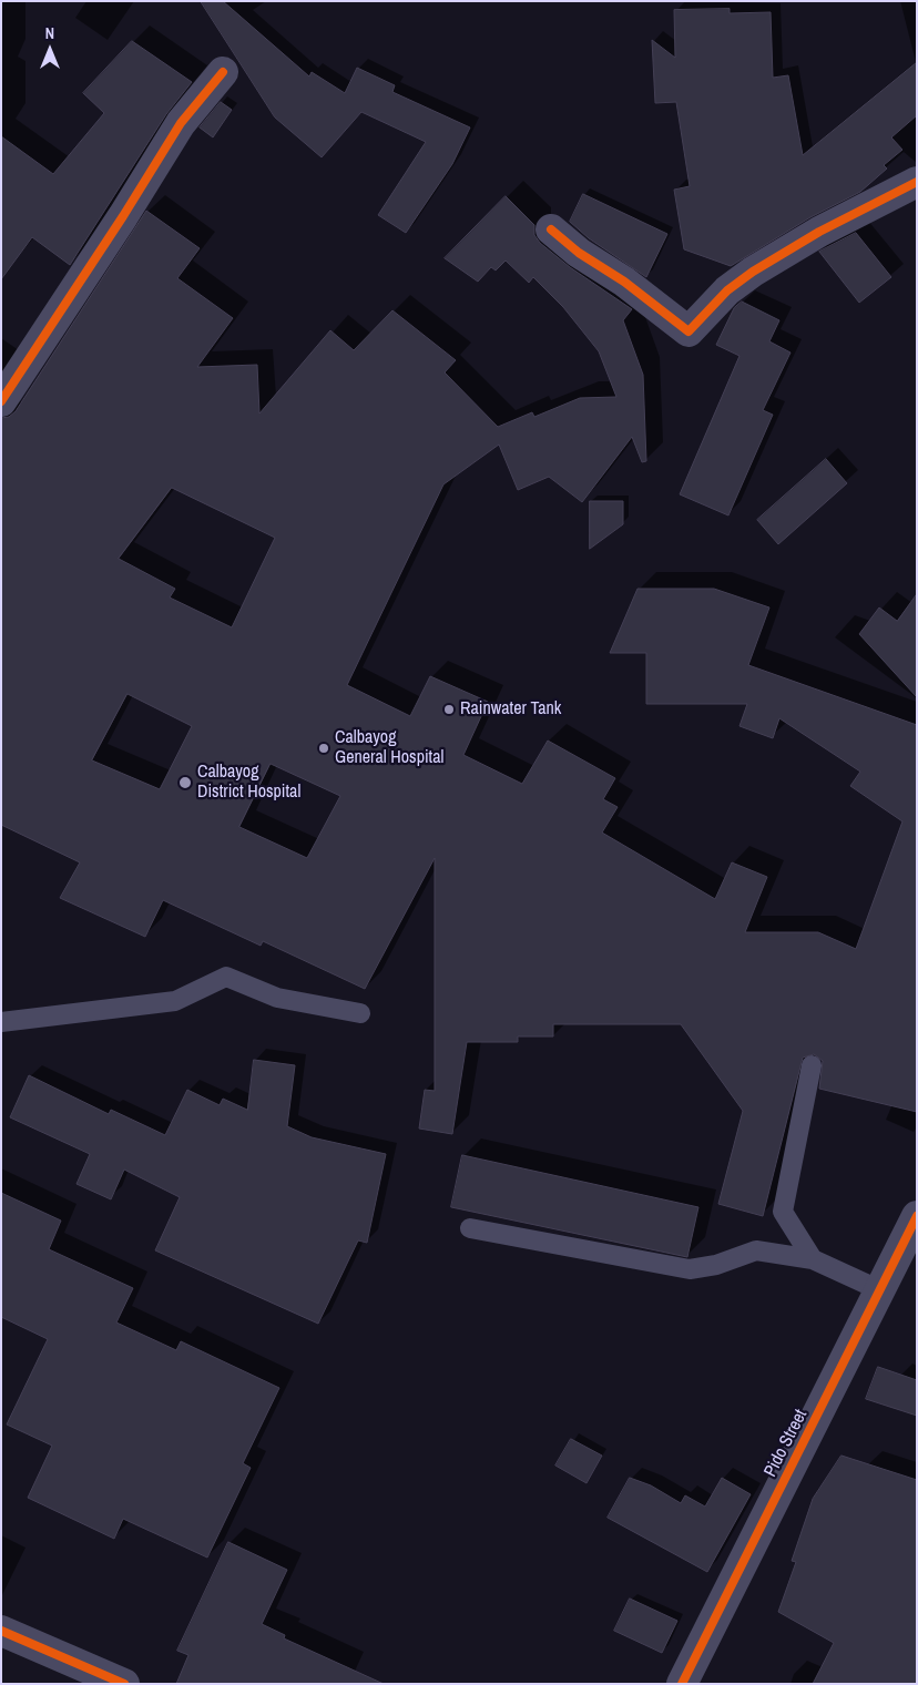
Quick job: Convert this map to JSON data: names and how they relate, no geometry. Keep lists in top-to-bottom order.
{
  "streets": {
    "street": ["Pido Street"]
  },
  "places": ["Rainwater Tank", "Calbayog General Hospital", "Calbayog District Hospital"],
  "north": "top"
}
